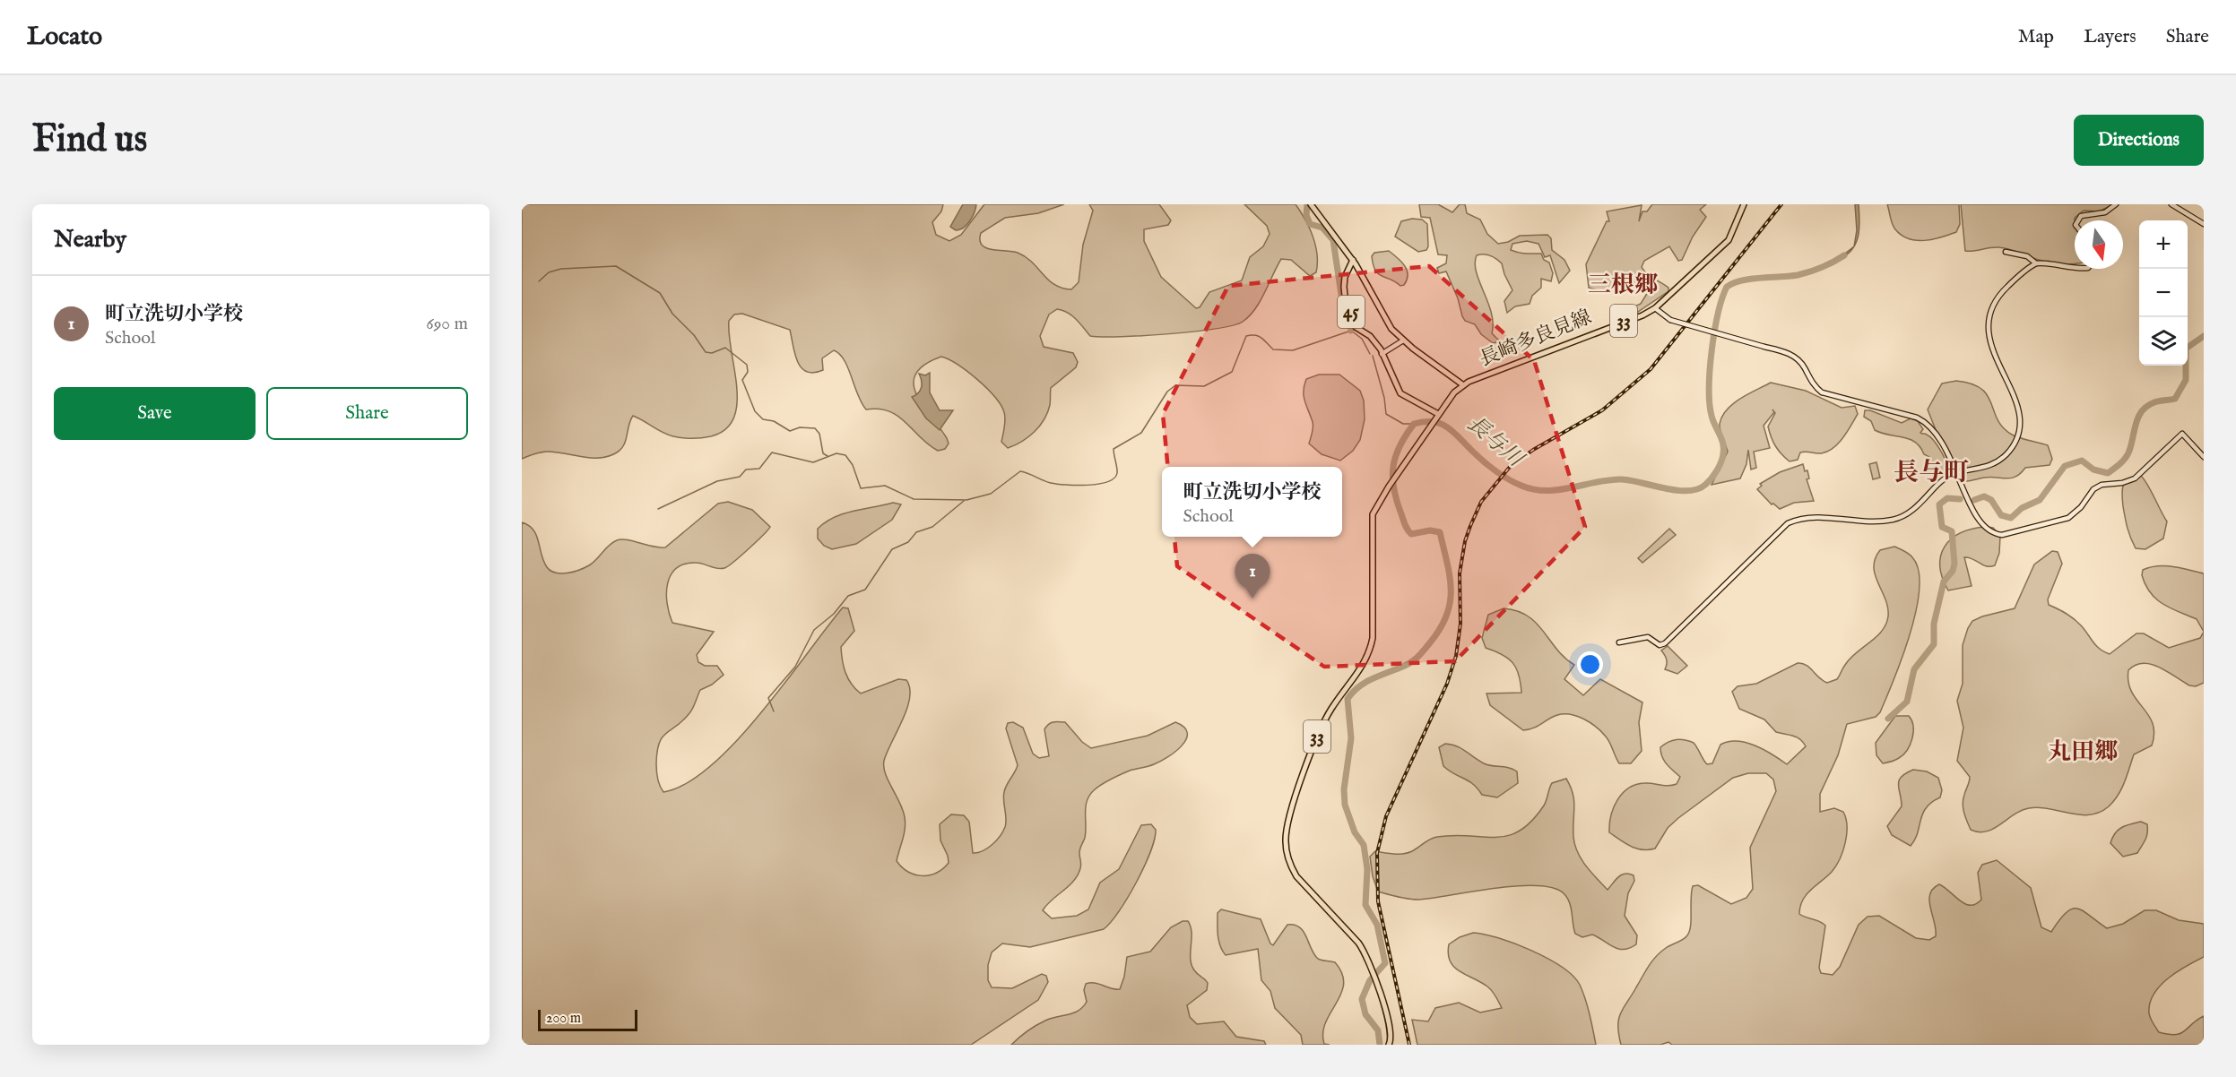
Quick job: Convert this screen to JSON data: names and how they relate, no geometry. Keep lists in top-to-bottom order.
{
  "streets": {
    "main road": ["45", "33", "長崎多良見線"]
  },
  "crossings": [
    ["45", "長崎多良見線"]
  ],
  "districts": ["三根郷", "長与町", "丸田郷"],
  "water": ["長与川"],
  "scale_bar": "200 m",
  "north": "bottom",
  "page": {
    "header": "Locato",
    "nav": ["Map", "Layers", "Share"],
    "buttons": [
      "Directions",
      ["Save", "Share"]
    ],
    "title": "Find us",
    "heading": "Nearby",
    "map_buttons": ["+", "−"],
    "list": [
      {
        "mark": "1",
        "name": "町立洗切小学校",
        "note": "School",
        "value": "690 m"
      }
    ],
    "popup": ["町立洗切小学校", "School"],
    "pins": "1",
    "scale": "200 m"
  }
}
